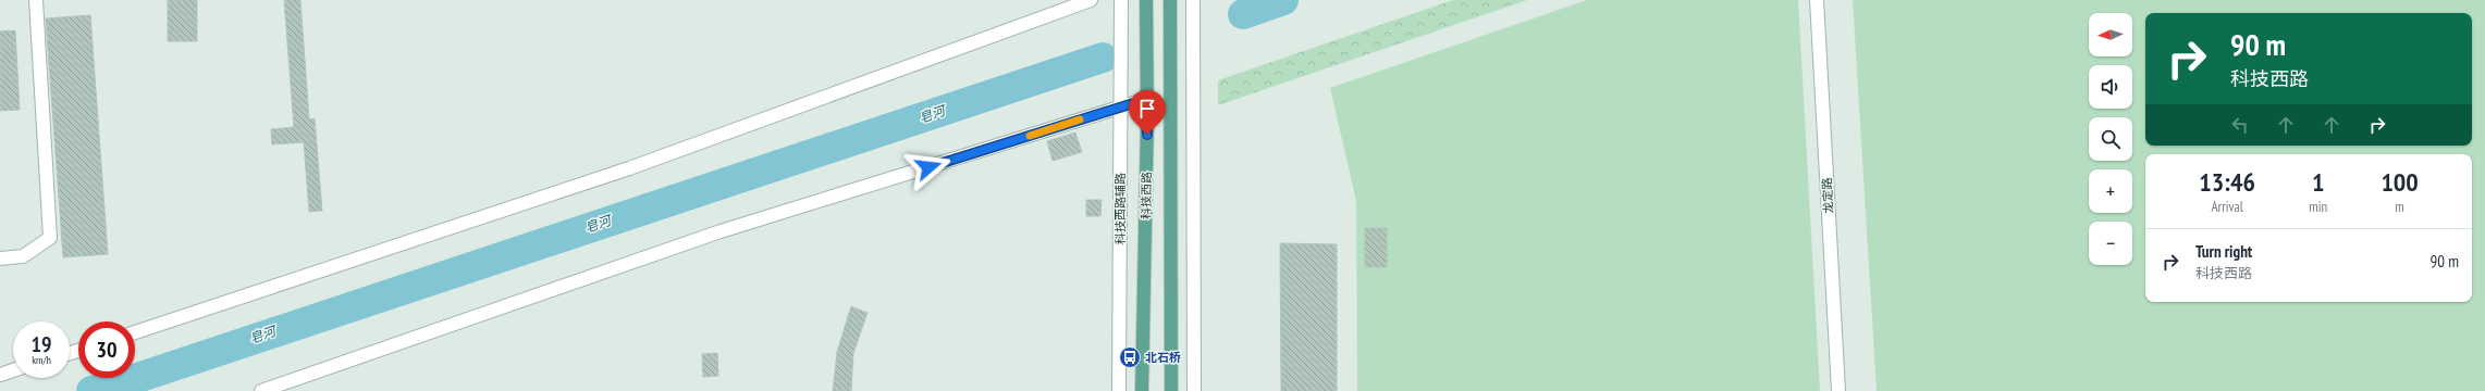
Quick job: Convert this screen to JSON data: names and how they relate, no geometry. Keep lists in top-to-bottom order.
{
  "streets": {
    "main road": ["科技西路"],
    "street": ["龙定路", "科技西路辅路"]
  },
  "water": ["皂河"],
  "places": {
    "bus stop": ["北石桥"]
  },
  "north": "left",
  "page": {
    "map_buttons": ["+", "−"],
    "turn": ["90 m", "科技西路"],
    "eta": [
      "13:46",
      "Arrival",
      "1",
      "min",
      "100",
      "m"
    ],
    "list": [
      {
        "name": "Turn right",
        "note": "科技西路",
        "value": "90 m"
      }
    ],
    "speed": "19 km/h",
    "limit": "30"
  }
}
